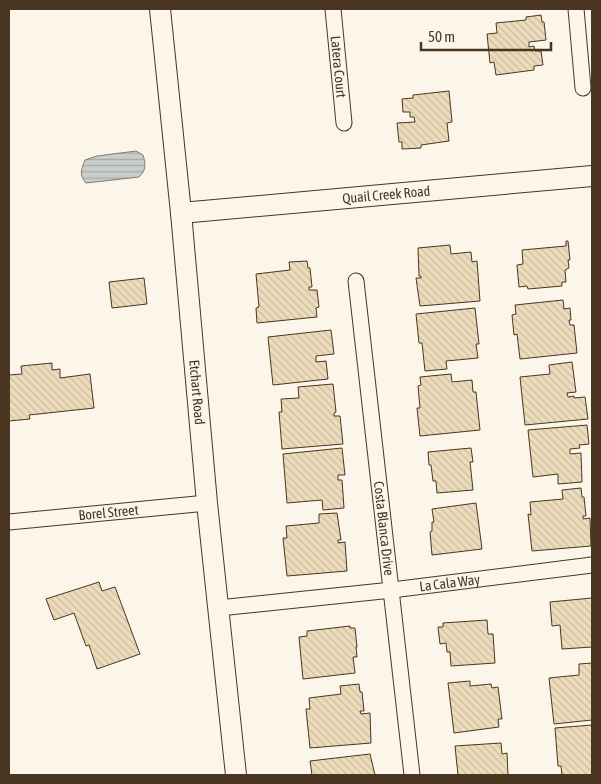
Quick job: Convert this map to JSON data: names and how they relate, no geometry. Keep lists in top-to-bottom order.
{
  "streets": {
    "street": [
      "Latera Court",
      "Quail Creek Road",
      "Etchart Road",
      "Borel Street",
      "Costa Blanca Drive",
      "La Cala Way"
    ]
  },
  "crossings": [
    ["Quail Creek Road", "Etchart Road"],
    ["Etchart Road", "Borel Street"],
    ["Etchart Road", "La Cala Way"],
    ["Costa Blanca Drive", "La Cala Way"]
  ],
  "scale_bar": "50 m"
}
